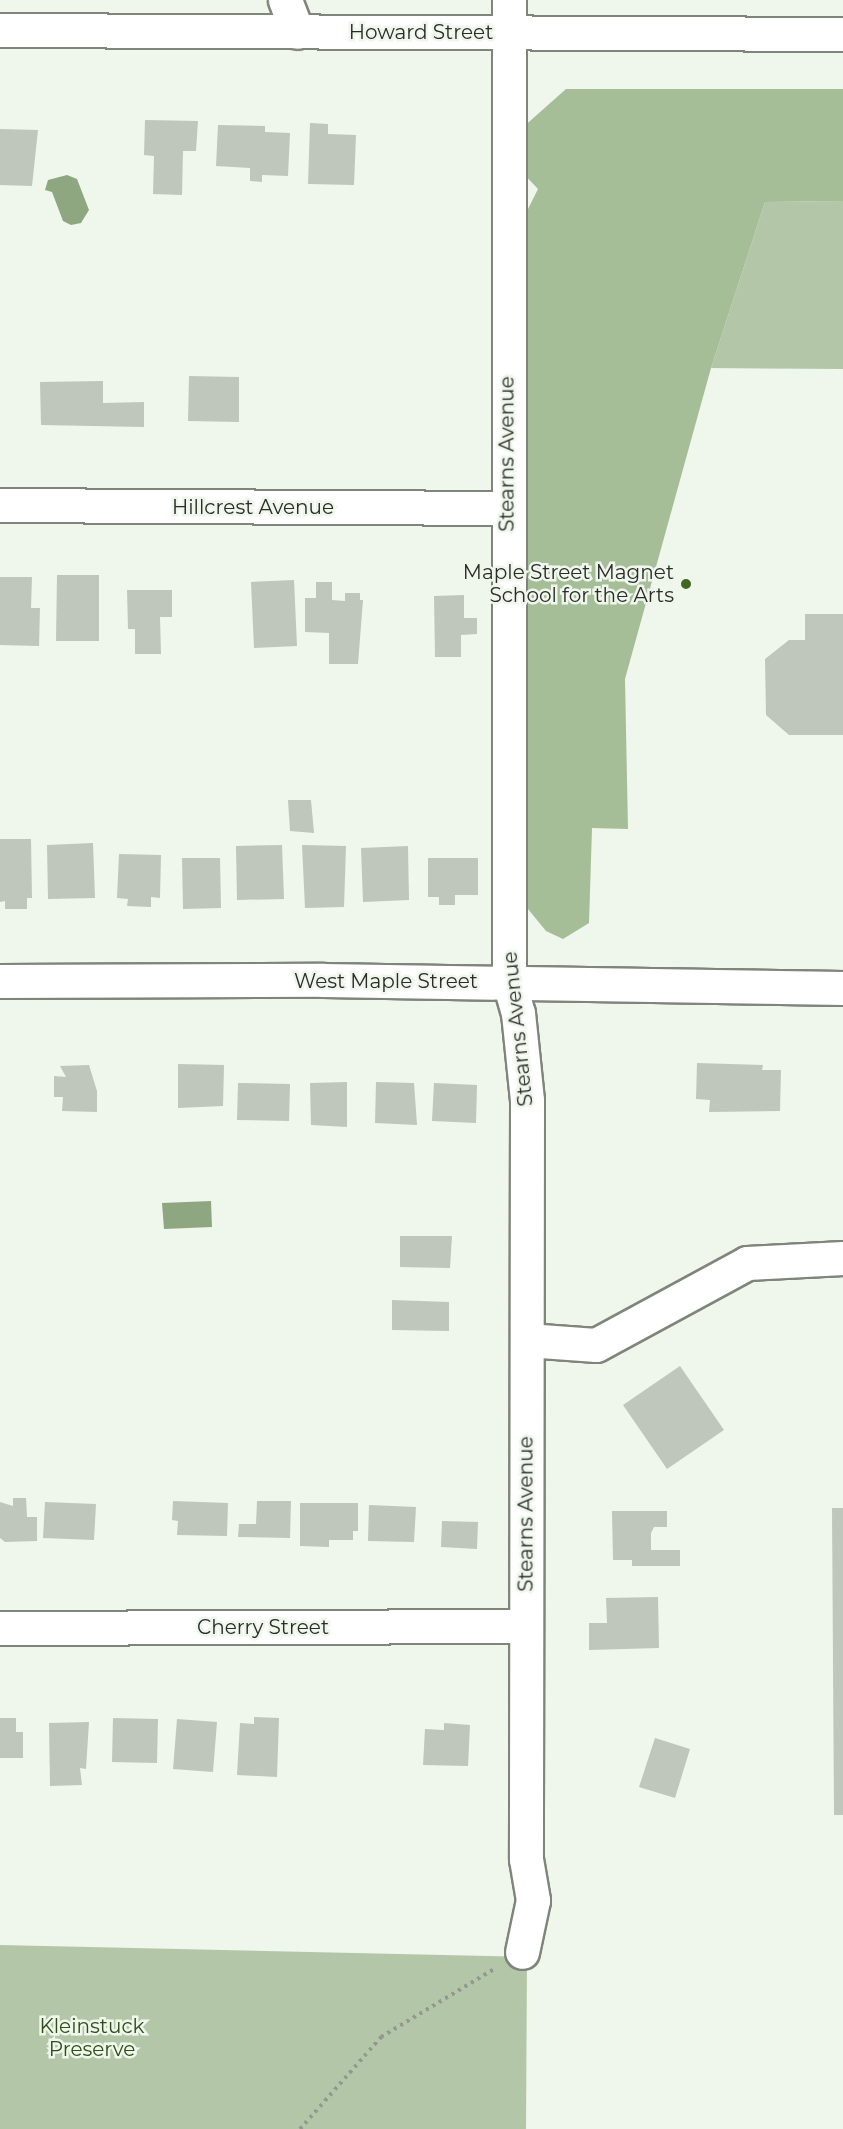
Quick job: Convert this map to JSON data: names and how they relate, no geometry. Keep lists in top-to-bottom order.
{
  "streets": {
    "street": [
      "Howard Street",
      "Stearns Avenue",
      "Hillcrest Avenue",
      "West Maple Street",
      "Cherry Street"
    ]
  },
  "crossings": [
    ["Howard Street", "Stearns Avenue"],
    ["Stearns Avenue", "Hillcrest Avenue"],
    ["Stearns Avenue", "West Maple Street"],
    ["Stearns Avenue", "Cherry Street"]
  ],
  "parks": ["Kleinstuck Preserve"],
  "places": ["Maple Street Magnet School for the Arts"]
}
